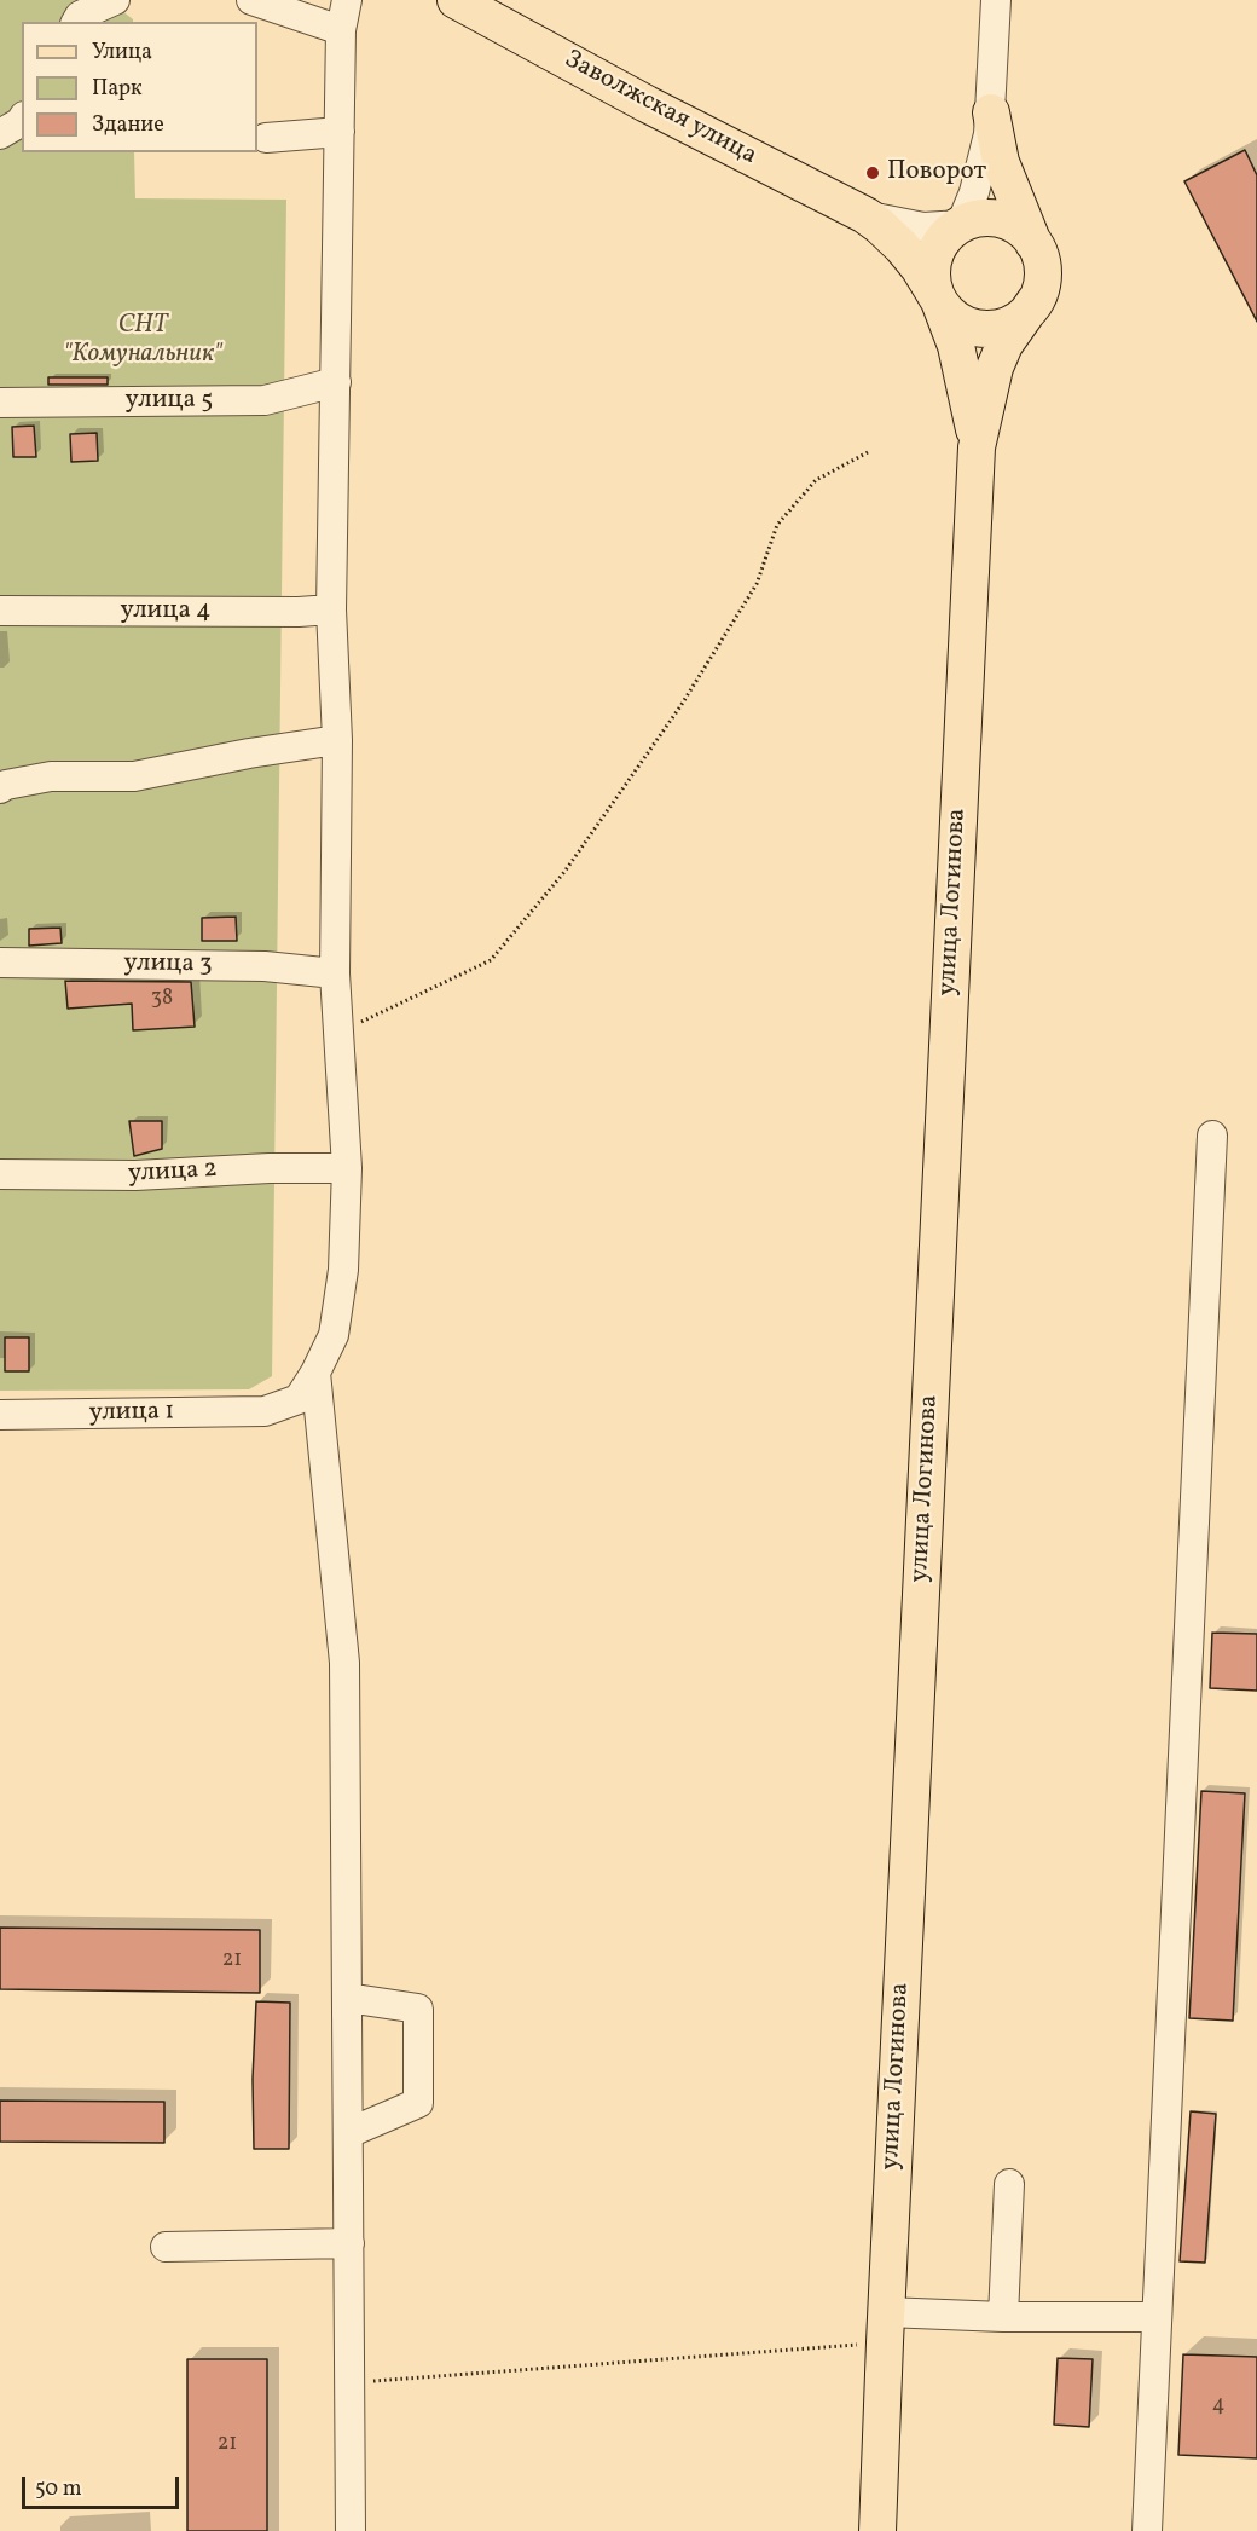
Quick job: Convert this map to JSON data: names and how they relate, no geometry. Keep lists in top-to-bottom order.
{
  "streets": {
    "main road": ["Заволжская улица", "улица Логинова"],
    "street": [
      "улица 5",
      "улица 4",
      "улица 3",
      "улица 2",
      "улица 1"
    ]
  },
  "crossings": [
    ["улица 5", "улица 1"],
    ["улица 4", "улица 1"],
    ["улица 3", "улица 1"],
    ["улица 2", "улица 1"]
  ],
  "parks": ["СНТ \"Комунальник\""],
  "places": ["Поворот"],
  "house_numbers": [
    "38",
    "21",
    "4",
    "21"
  ],
  "legend": ["Улица", "Парк", "Здание"],
  "scale_bar": "50 m"
}
